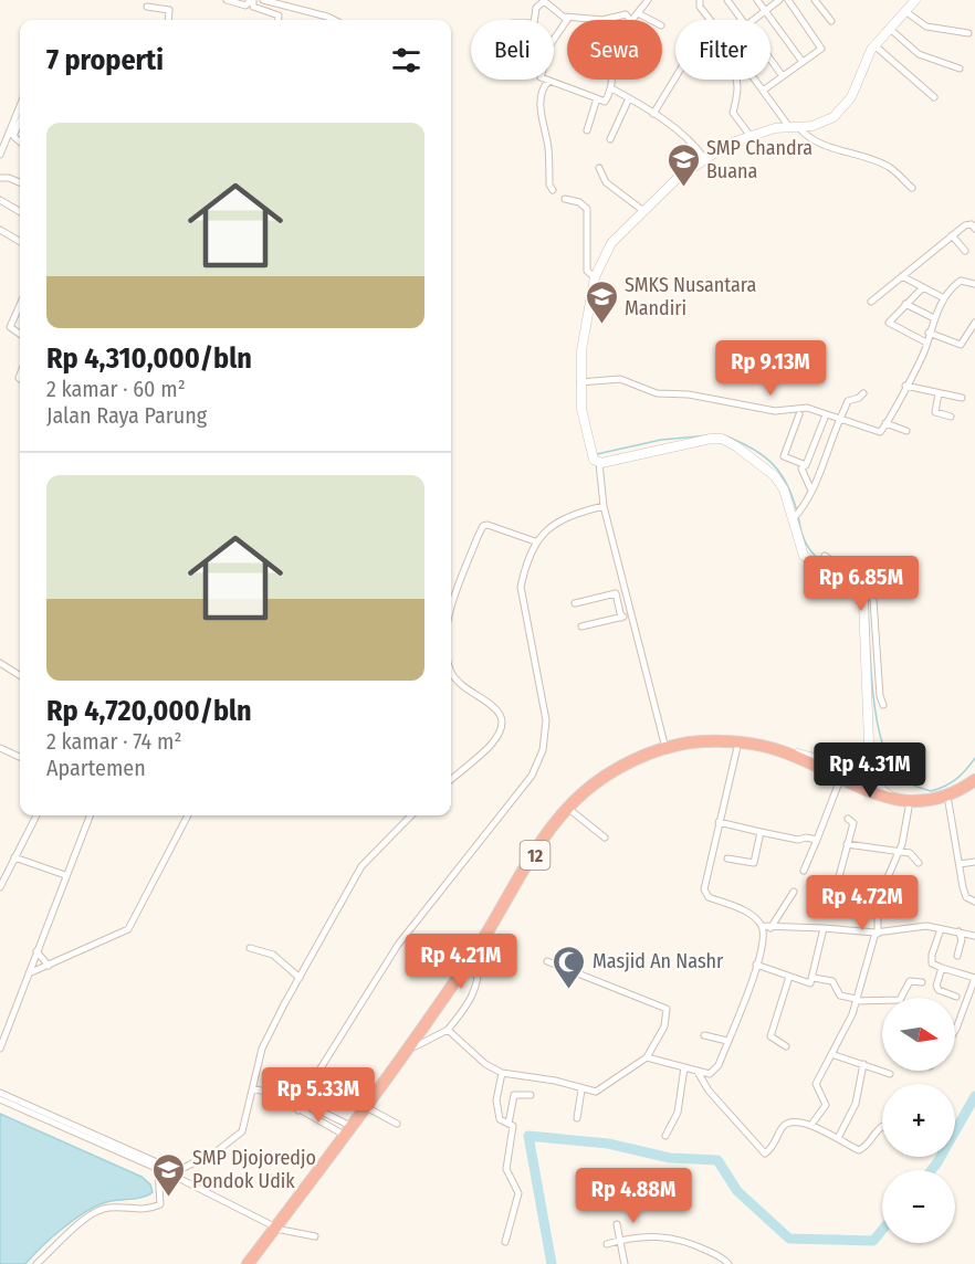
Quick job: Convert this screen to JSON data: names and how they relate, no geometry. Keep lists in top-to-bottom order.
{
  "streets": {
    "highway": ["12"]
  },
  "places": {
    "school or university": ["SMP Chandra Buana", "SMKS Nusantara Mandiri", "SMP Djojoredjo Pondok Udik"],
    "mosque": ["Masjid An Nashr"]
  },
  "north": "right",
  "page": {
    "chip": ["Beli", "Sewa", "Filter"],
    "heading": "7 properti",
    "list": [
      {
        "name": "Rp 4,310,000/bln",
        "note": "2 kamar · 60 m² · Jalan Raya Parung"
      },
      {
        "name": "Rp 4,720,000/bln",
        "note": "2 kamar · 74 m² · Apartemen"
      }
    ],
    "price": [
      "Rp 9.13M",
      "Rp 6.85M",
      "Rp 4.31M",
      "Rp 4.72M",
      "Rp 4.21M",
      "Rp 5.33M",
      "Rp 4.88M"
    ],
    "map_buttons": ["+", "−"]
  }
}
